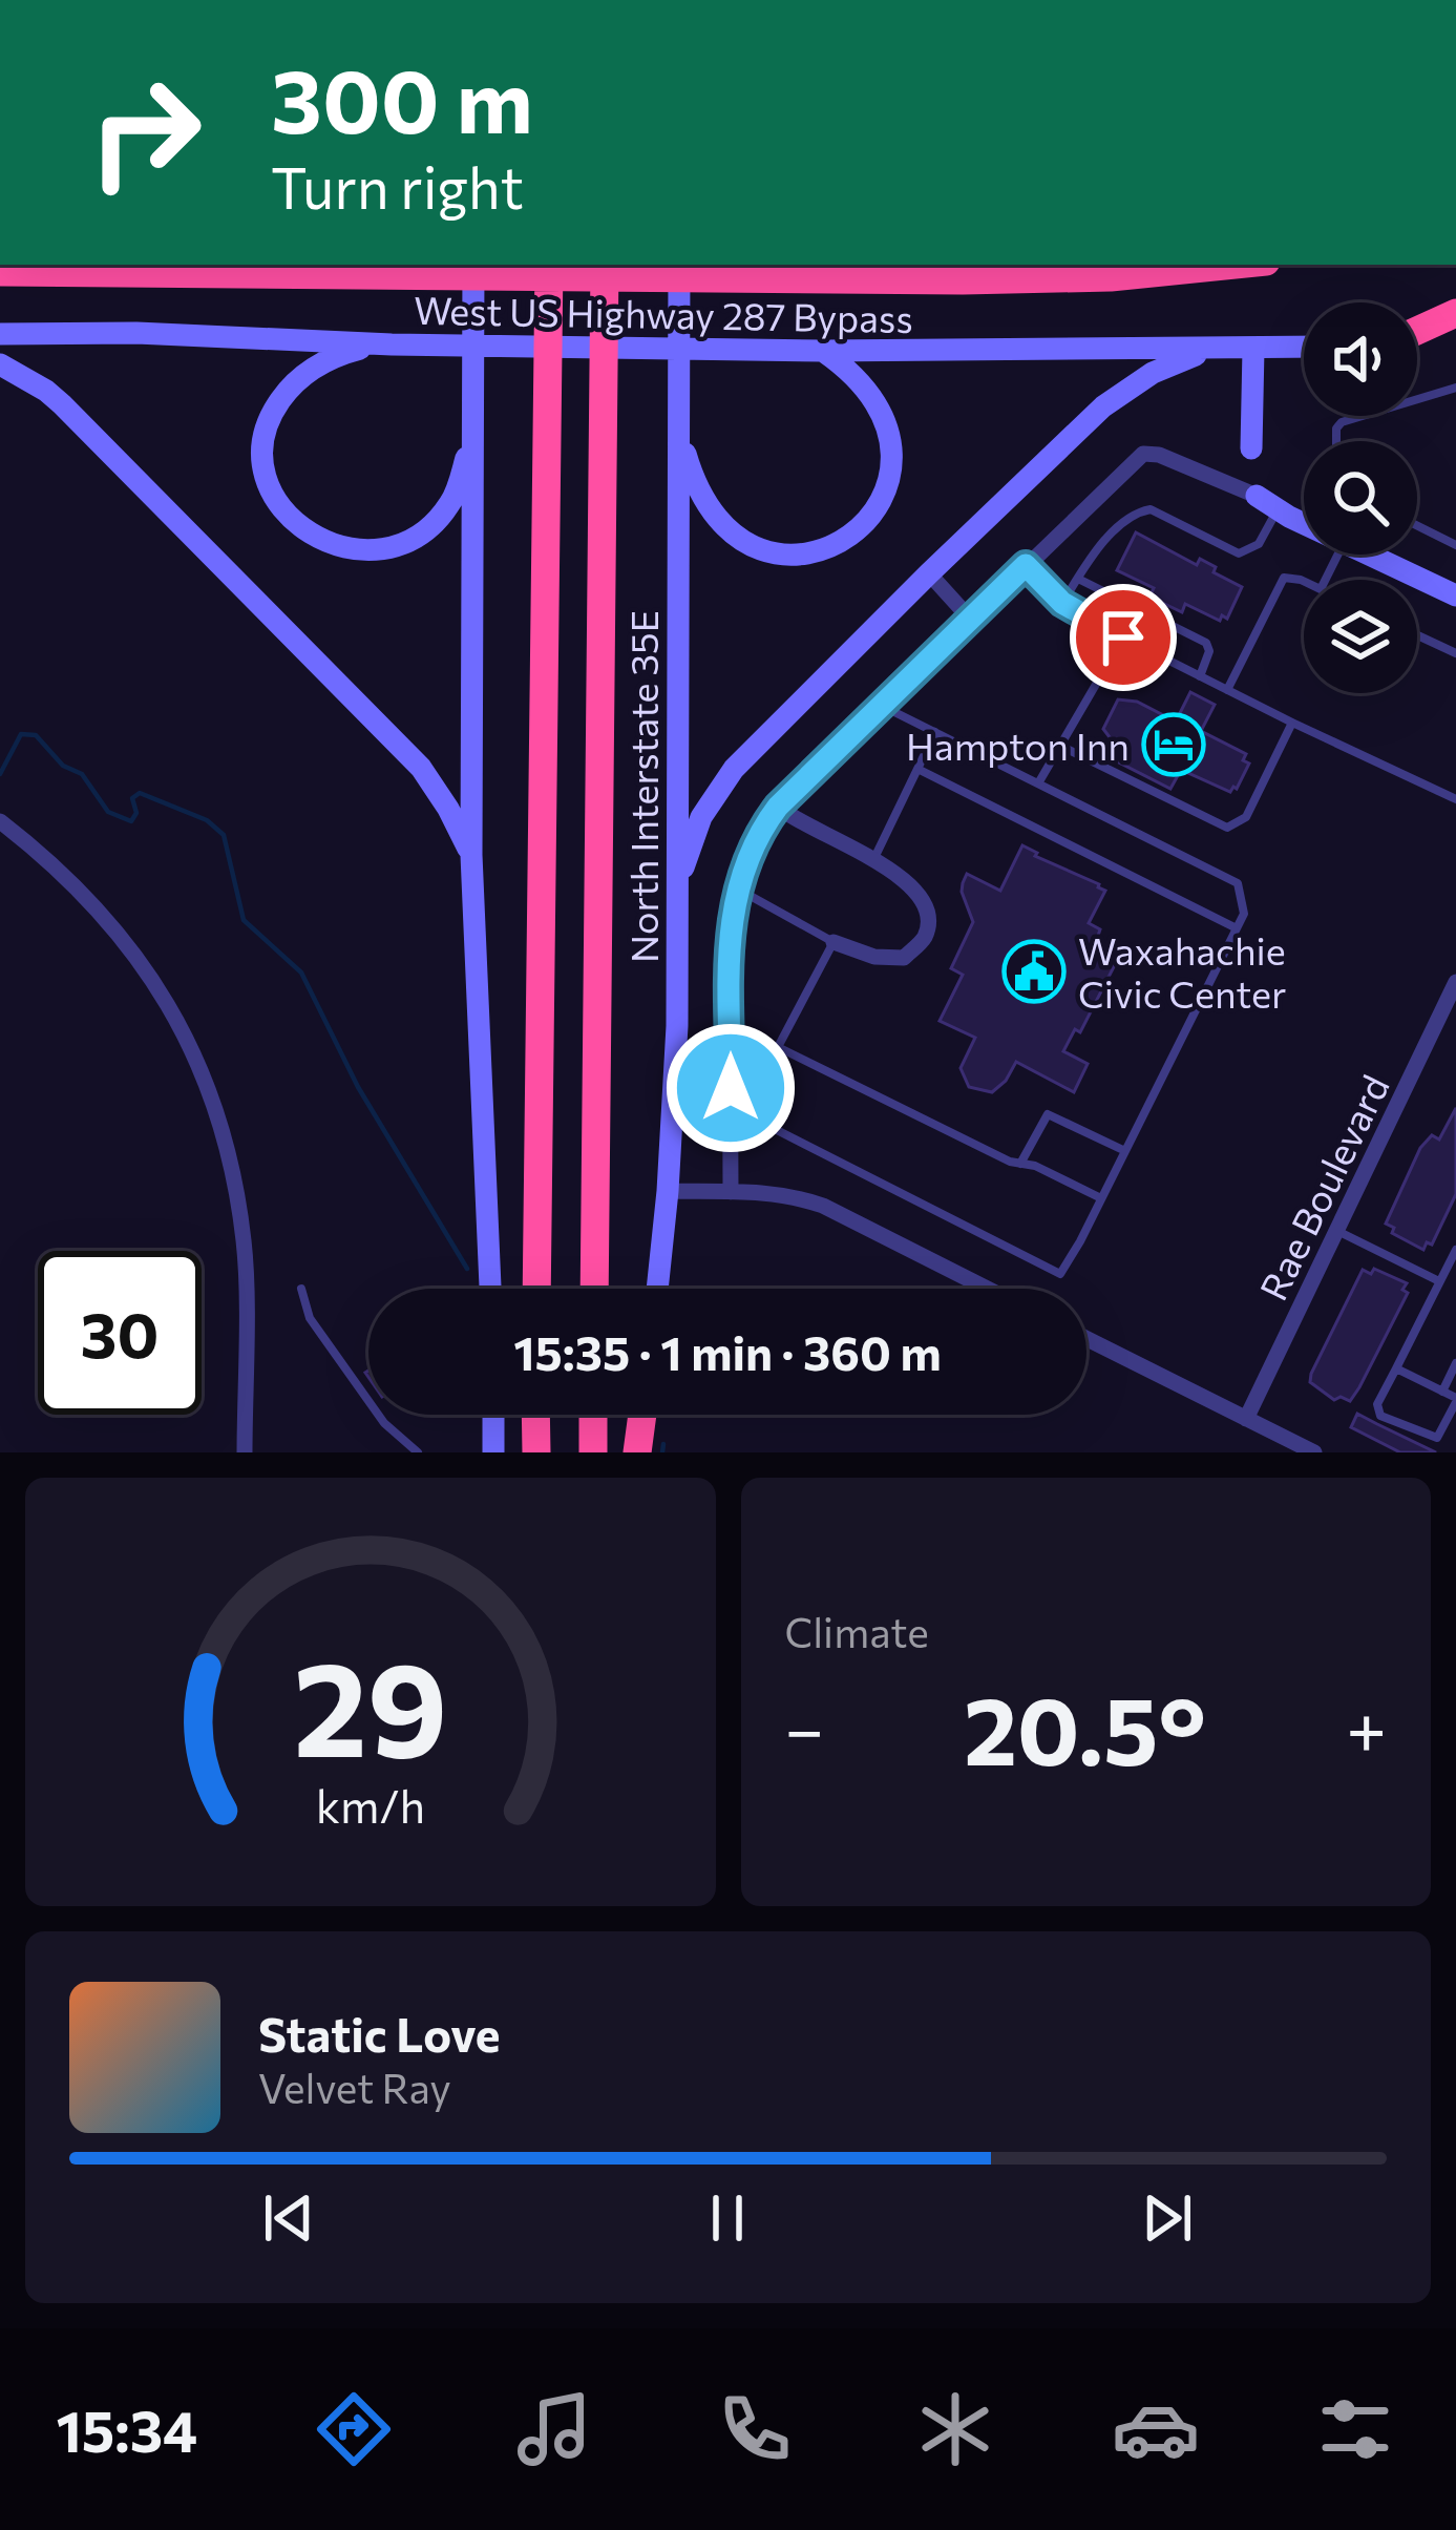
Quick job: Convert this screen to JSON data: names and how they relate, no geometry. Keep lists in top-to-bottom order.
{
  "streets": {
    "main road": ["West US Highway 287 Bypass", "North Interstate 35E"],
    "street": ["Rae Boulevard"]
  },
  "places": {
    "hotel": ["Hampton Inn"],
    "public building": ["Waxahachie Civic Center"]
  },
  "page": {
    "turn": ["300 m", "Turn right"],
    "limit": "30",
    "trip": "15:35 · 1 min · 360 m",
    "tile": "Climate",
    "heat": ["−", "20.5°", "+"],
    "song": ["Static Love", "Velvet Ray"],
    "tabs": "15:34",
    "gauge": ["29", "km/h"]
  }
}
